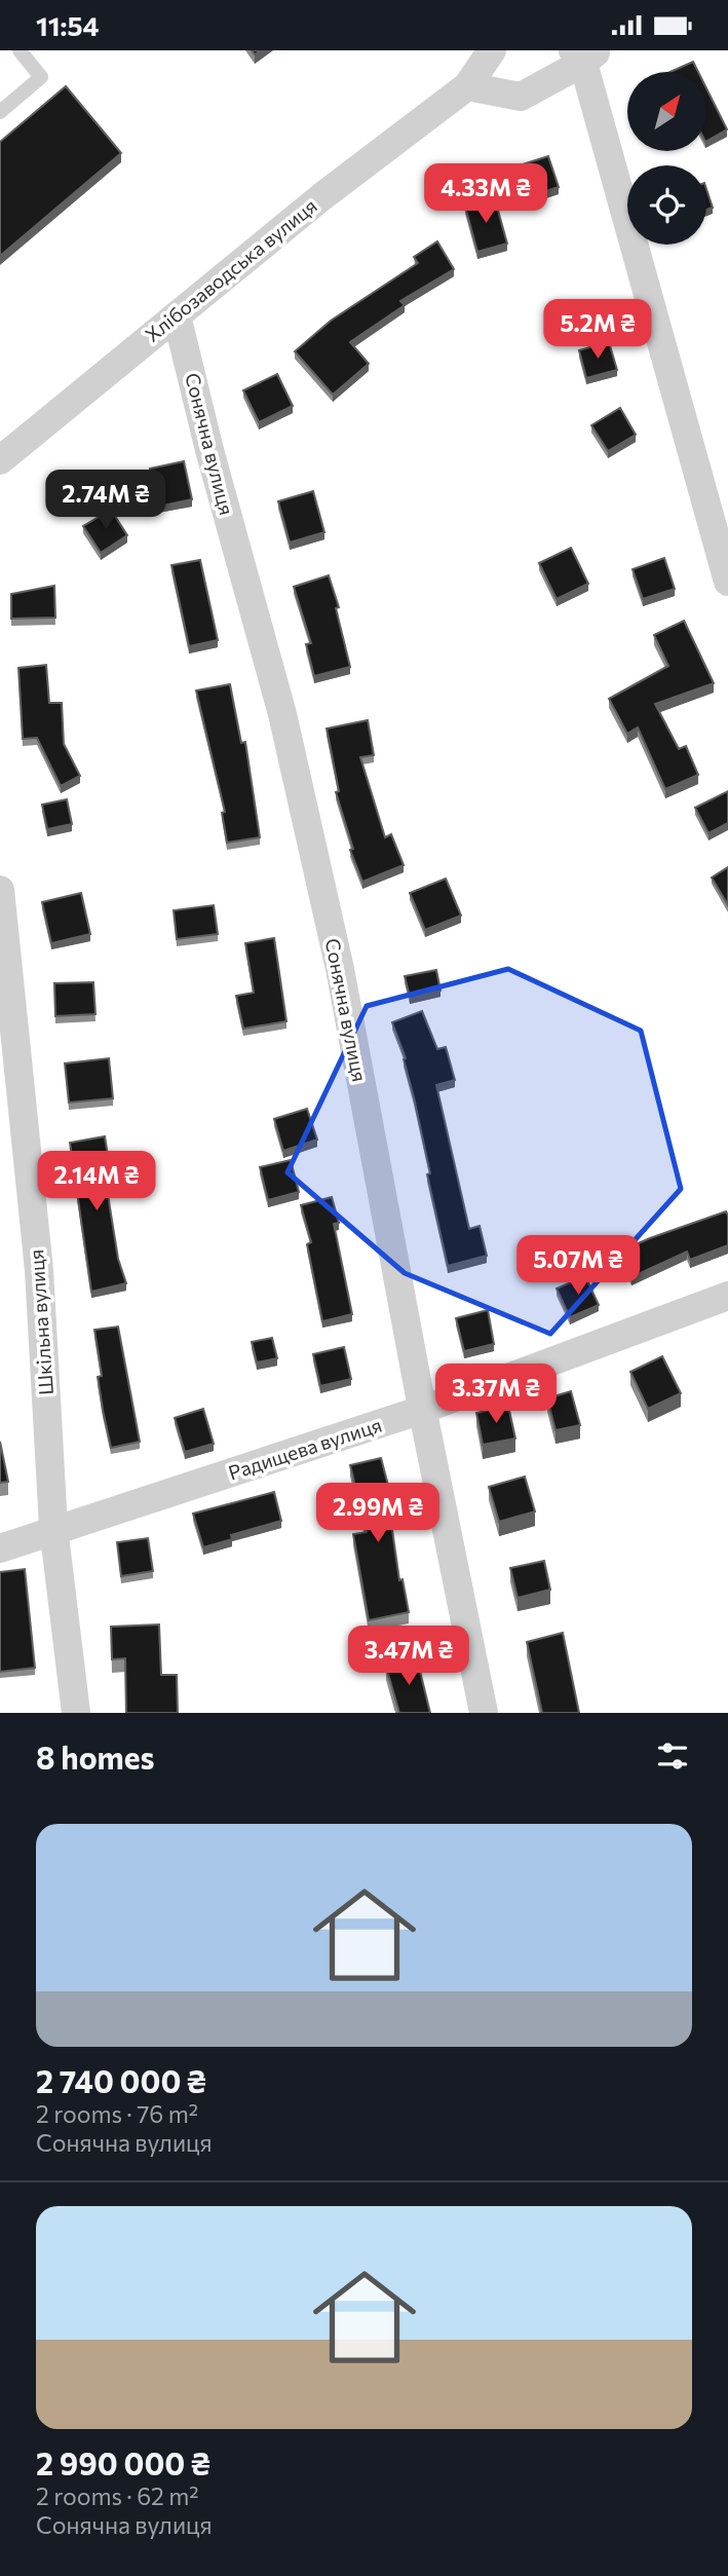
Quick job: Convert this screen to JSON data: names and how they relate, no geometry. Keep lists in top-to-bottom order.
{
  "streets": {
    "street": [
      "Хлібозаводська вулиця",
      "Сонячна вулиця",
      "Шкільна вулиця",
      "Радищева вулиця"
    ]
  },
  "crossings": [
    ["Хлібозаводська вулиця", "Сонячна вулиця"],
    ["Сонячна вулиця", "Радищева вулиця"],
    ["Шкільна вулиця", "Радищева вулиця"]
  ],
  "north": "top right",
  "page": {
    "status": "11:54",
    "price": [
      "4.33M ₴",
      "5.2M ₴",
      "2.74M ₴",
      "2.14M ₴",
      "5.07M ₴",
      "3.37M ₴",
      "2.99M ₴",
      "3.47M ₴"
    ],
    "heading": "8 homes",
    "list": [
      {
        "name": "2 740 000 ₴",
        "note": "2 rooms · 76 m² · Сонячна вулиця"
      },
      {
        "name": "2 990 000 ₴",
        "note": "2 rooms · 62 m² · Сонячна вулиця"
      }
    ]
  }
}
